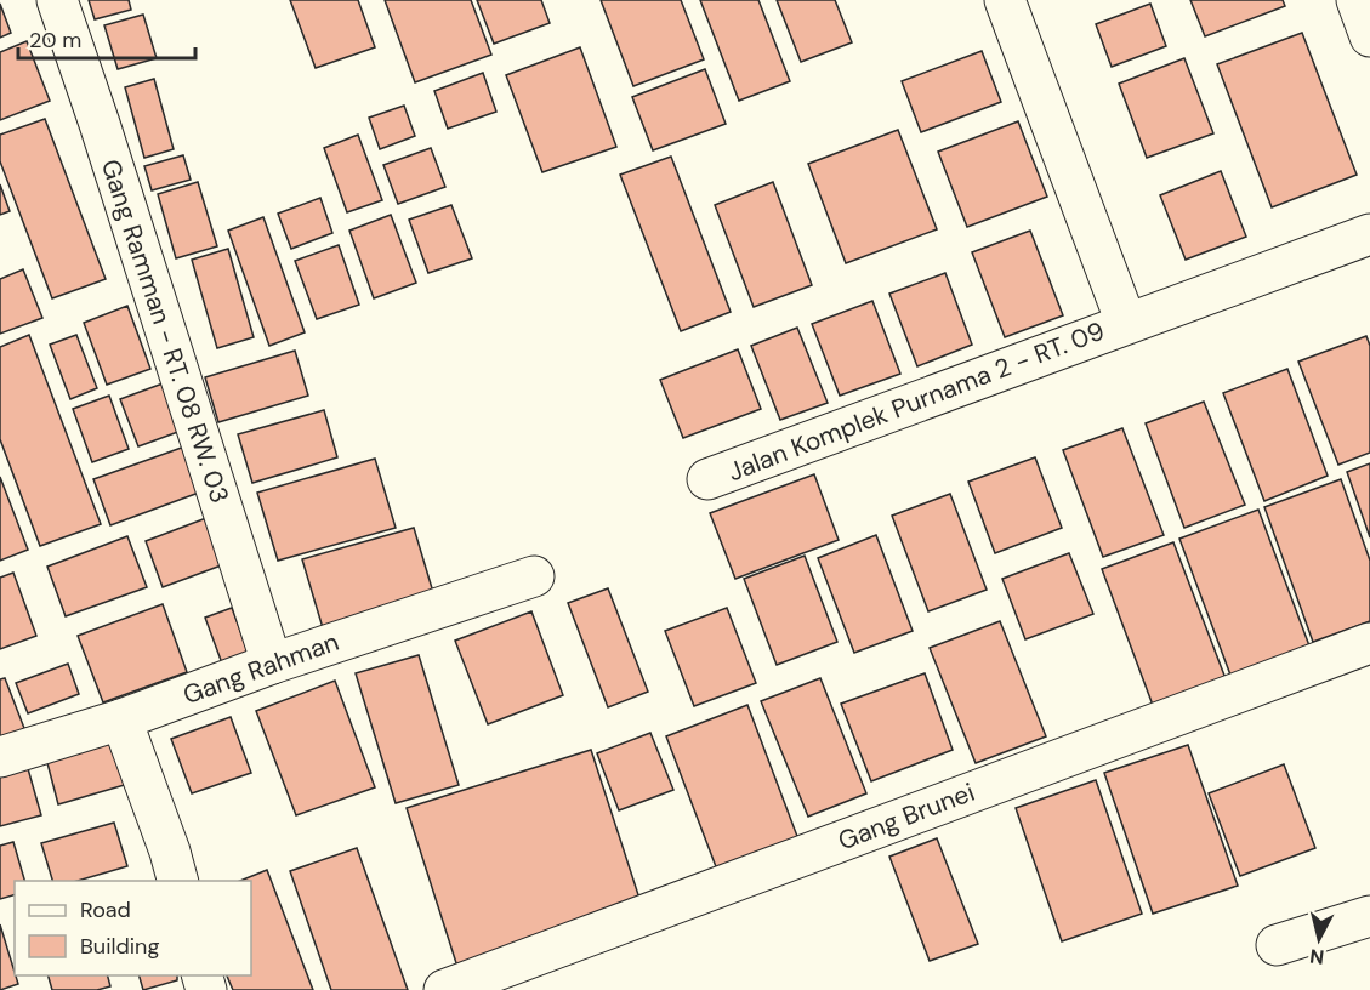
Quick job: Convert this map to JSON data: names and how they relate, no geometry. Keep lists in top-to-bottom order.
{
  "streets": {
    "street": [
      "Gang Ramman - RT. 08 RW. 03",
      "Jalan Komplek Purnama 2 - RT. 09",
      "Gang Rahman",
      "Gang Brunei"
    ]
  },
  "crossings": [
    ["Gang Ramman - RT. 08 RW. 03", "Gang Rahman"]
  ],
  "legend": ["Road", "Building"],
  "scale_bar": "20 m",
  "north": "bottom"
}
